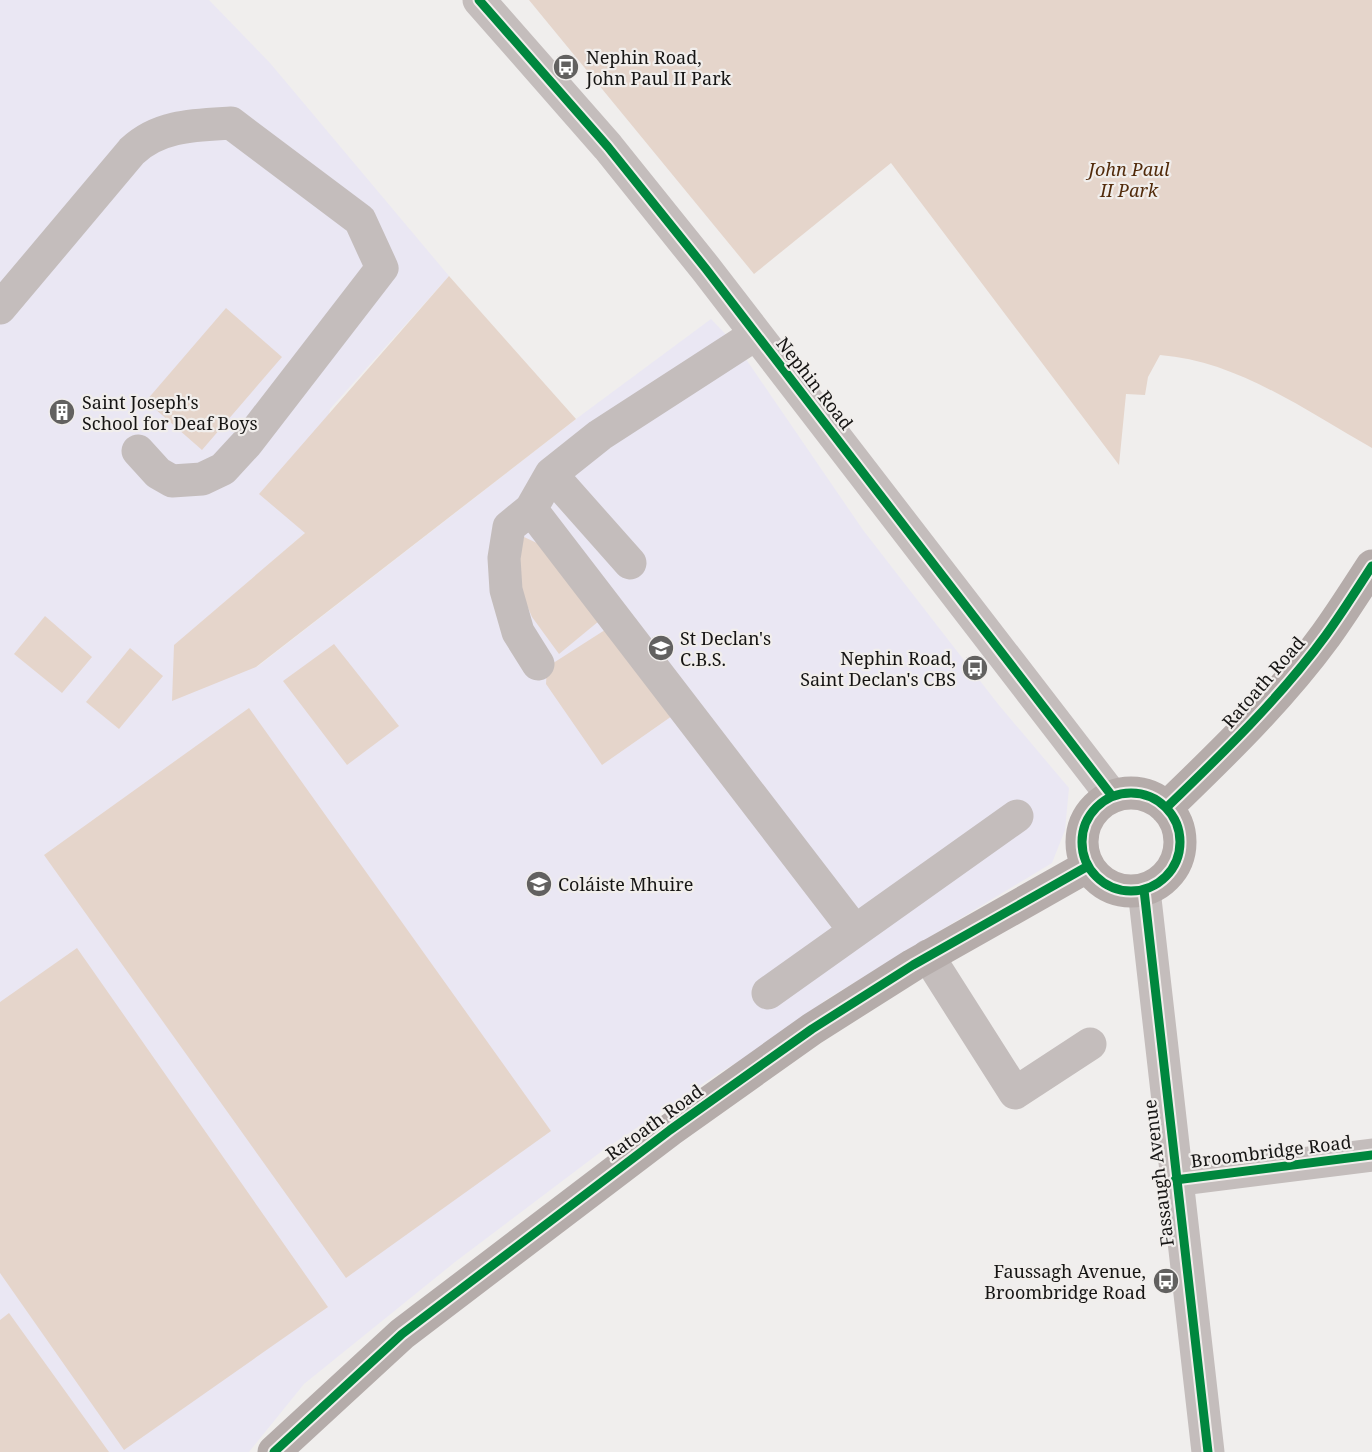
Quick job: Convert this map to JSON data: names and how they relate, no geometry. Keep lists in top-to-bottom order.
{
  "streets": {
    "main road": ["Ratoath Road"],
    "street": ["Nephin Road", "Broombridge Road", "Fassaugh Avenue"]
  },
  "crossings": [
    ["Nephin Road", "Ratoath Road"],
    ["Nephin Road", "Fassaugh Avenue"],
    ["Ratoath Road", "Fassaugh Avenue"],
    ["Broombridge Road", "Fassaugh Avenue"]
  ],
  "parks": ["John Paul II Park"],
  "places": {
    "bus stop": ["Nephin Road, John Paul II Park", "Nephin Road, Saint Declan's CBS", "Faussagh Avenue, Broombridge Road"],
    "building": ["Saint Joseph's School for Deaf Boys"],
    "school or university": ["St Declan's C.B.S.", "Coláiste Mhuire"]
  }
}
